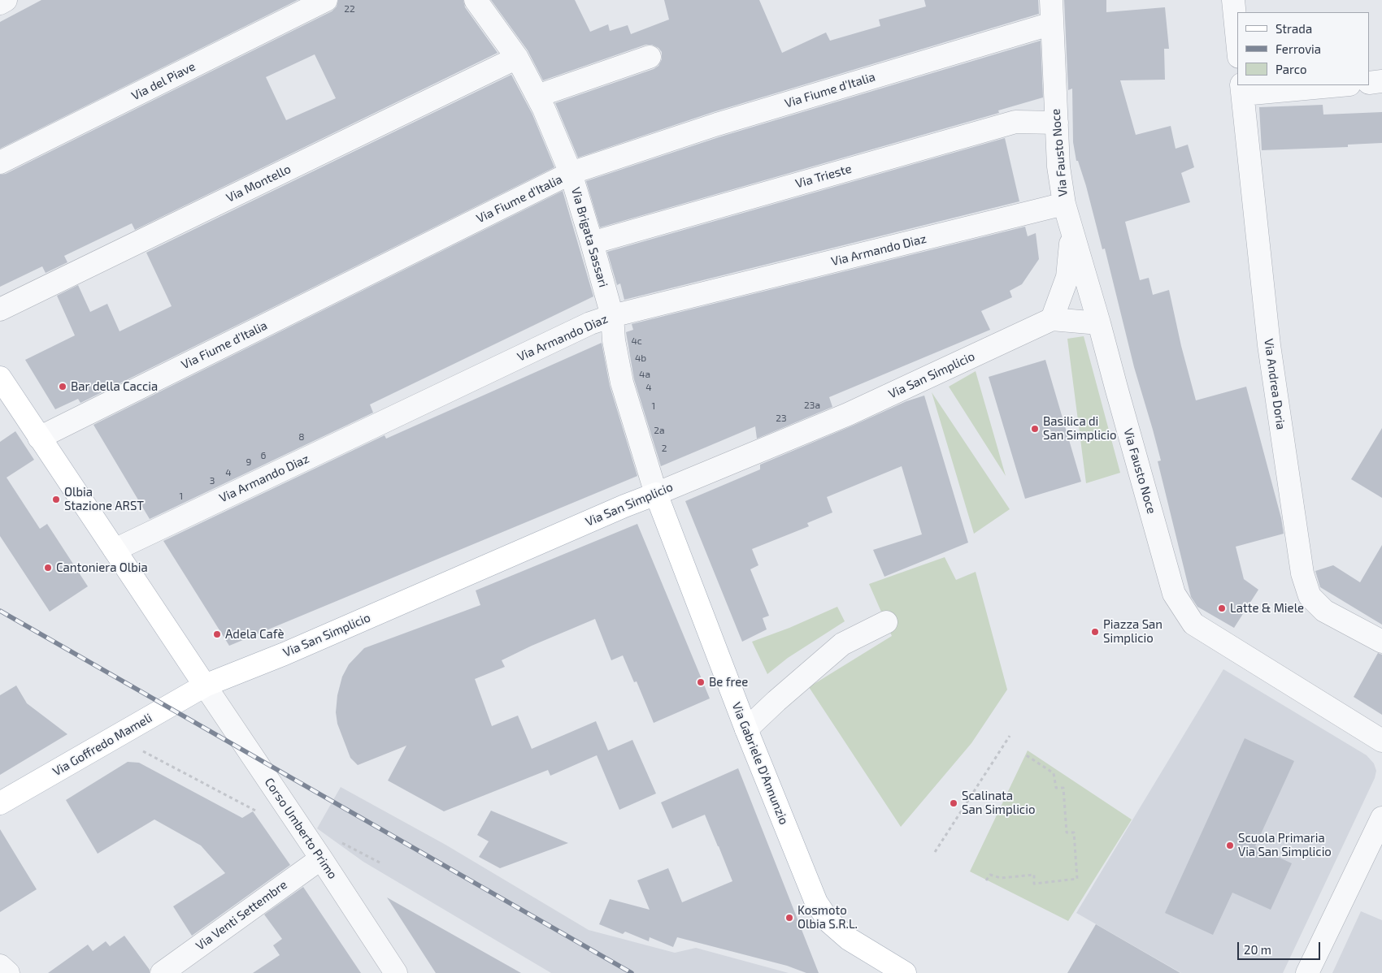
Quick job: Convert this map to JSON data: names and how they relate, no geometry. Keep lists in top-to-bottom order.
{
  "streets": {
    "main road": ["Via San Simplicio", "Via Goffredo Mameli", "Via Gabriele D'Annunzio"],
    "street": [
      "Via del Piave",
      "Via Fiume d'Italia",
      "Via Fausto Noce",
      "Via Trieste",
      "Via Montello",
      "Via Brigata Sassari",
      "Via Armando Diaz",
      "Via Andrea Doria",
      "Corso Umberto Primo",
      "Via Venti Settembre"
    ]
  },
  "crossings": [
    ["Via Fiume d'Italia", "Via Fausto Noce"],
    ["Via Fiume d'Italia", "Via Brigata Sassari"],
    ["Via Fausto Noce", "Via Trieste"],
    ["Via Fausto Noce", "Via Armando Diaz"],
    ["Via Fausto Noce", "Via San Simplicio"],
    ["Via Trieste", "Via Brigata Sassari"],
    ["Via Montello", "Via Brigata Sassari"],
    ["Via Brigata Sassari", "Via Armando Diaz"],
    ["Via Brigata Sassari", "Via San Simplicio"],
    ["Via Brigata Sassari", "Via Gabriele D'Annunzio"],
    ["Via San Simplicio", "Via Goffredo Mameli"],
    ["Via San Simplicio", "Via Gabriele D'Annunzio"],
    ["Via San Simplicio", "Corso Umberto Primo"],
    ["Via Goffredo Mameli", "Corso Umberto Primo"],
    ["Corso Umberto Primo", "Via Venti Settembre"]
  ],
  "places": [
    "Bar della Caccia",
    "Basilica di San Simplicio",
    "Olbia Stazione ARST",
    "Cantoniera Olbia",
    "Latte & Miele",
    "Piazza San Simplicio",
    "Adela Cafè",
    "Be free",
    "Scalinata San Simplicio",
    "Scuola Primaria Via San Simplicio",
    "Kosmoto Olbia S.R.L."
  ],
  "house_numbers": [
    "22",
    "4c",
    "4b",
    "4a",
    "4",
    "23a",
    "1",
    "23",
    "2a",
    "8",
    "2",
    "6",
    "9",
    "4",
    "3",
    "1"
  ],
  "legend": ["Strada", "Ferrovia", "Parco"],
  "scale_bar": "20 m"
}
